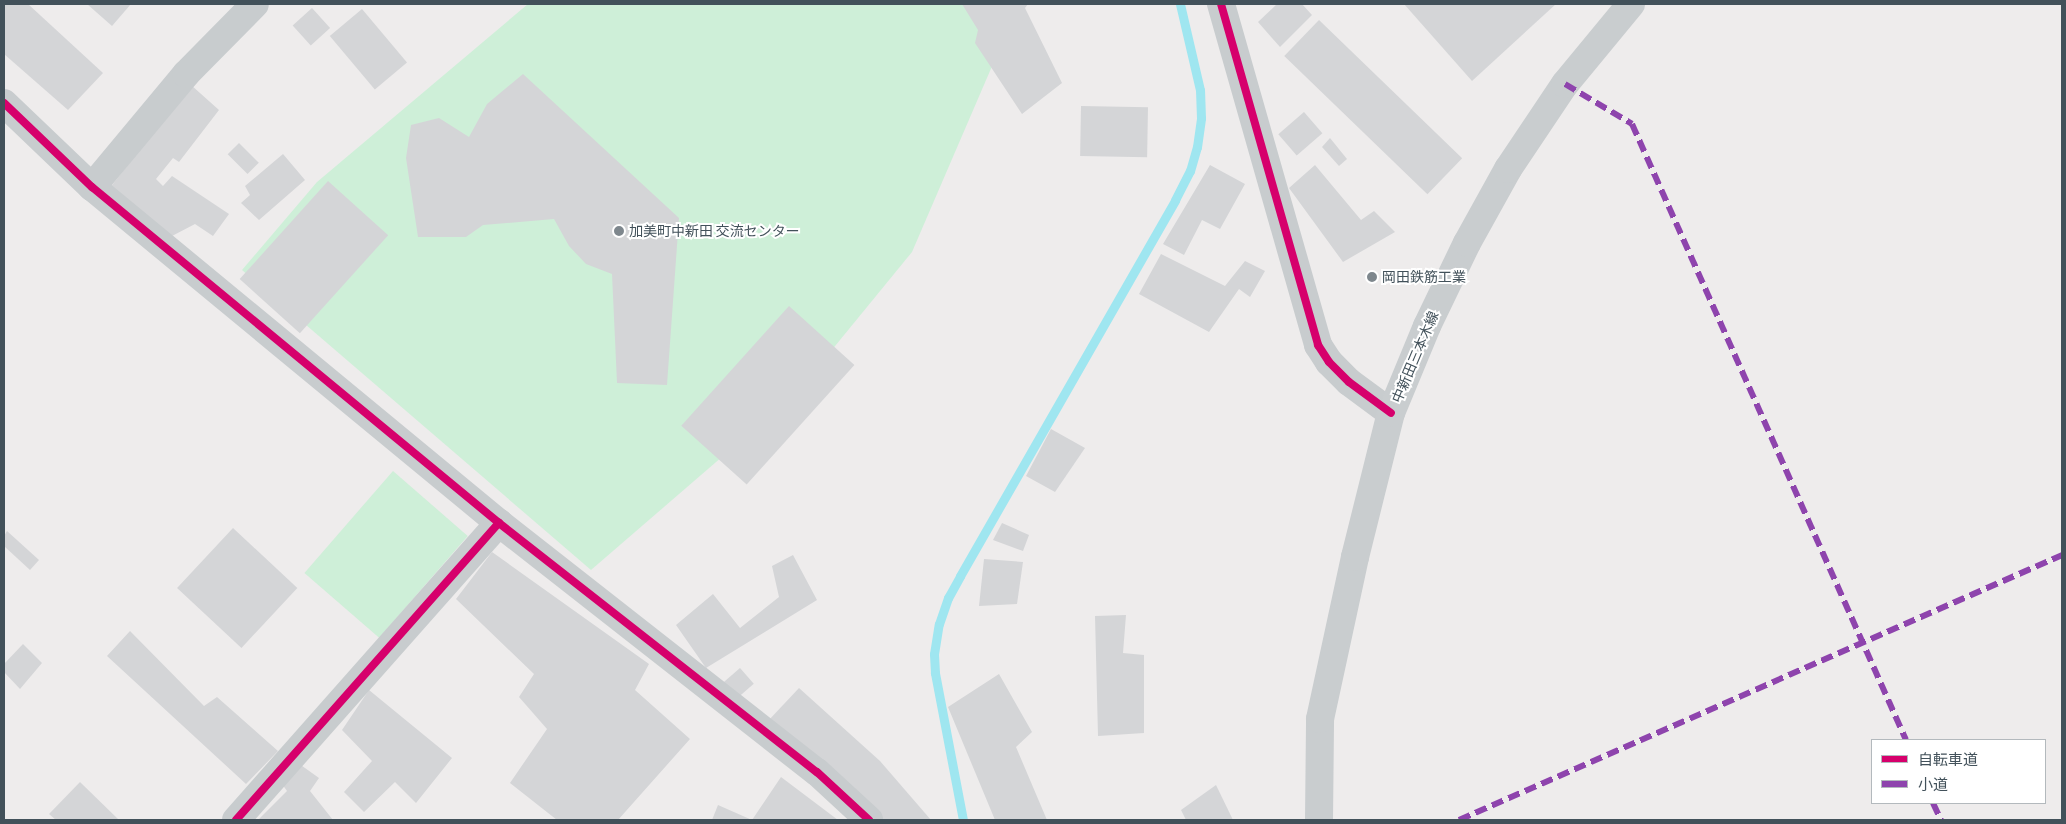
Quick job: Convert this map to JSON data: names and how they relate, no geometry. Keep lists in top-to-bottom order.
{
  "streets": {
    "main road": ["中新田三本木線"]
  },
  "places": ["加美町中新田 交流センター", "岡田鉄筋工業"],
  "legend": ["自転車道", "小道"]
}
